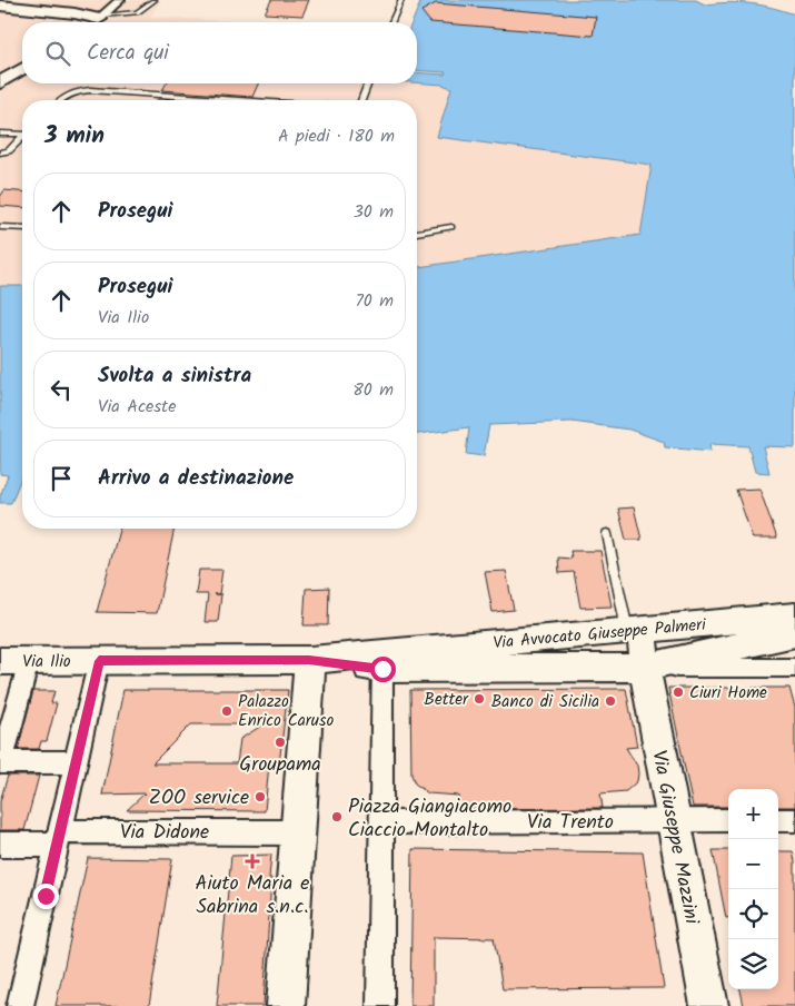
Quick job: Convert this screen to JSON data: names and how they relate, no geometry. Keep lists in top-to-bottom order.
{
  "streets": {
    "main road": ["Via Avvocato Giuseppe Palmeri", "Via Ilio", "Via Giuseppe Mazzini"],
    "street": ["Via Trento", "Via Didone"]
  },
  "crossings": [
    ["Via Avvocato Giuseppe Palmeri", "Via Ilio"],
    ["Via Avvocato Giuseppe Palmeri", "Via Giuseppe Mazzini"],
    ["Via Trento", "Via Giuseppe Mazzini"]
  ],
  "places": {
    "other": [
      "Ciuri Home",
      "Better",
      "Banco di Sicilia",
      "Palazzo Enrico Caruso",
      "Groupama",
      "ZOO service",
      "Piazza Giangiacomo Ciaccio Montalto"
    ],
    "health": ["Aiuto Maria e Sabrina s.n.c."]
  },
  "page": {
    "search": "Cerca qui",
    "heading": ["3 min", "A piedi · 180 m"],
    "list": [
      ["Prosegui", "30 m"],
      ["Prosegui", "Via Ilio", "70 m"],
      ["Svolta a sinistra", "Via Aceste", "80 m"],
      "Arrivo a destinazione"
    ],
    "map_buttons": ["+", "−"]
  }
}
